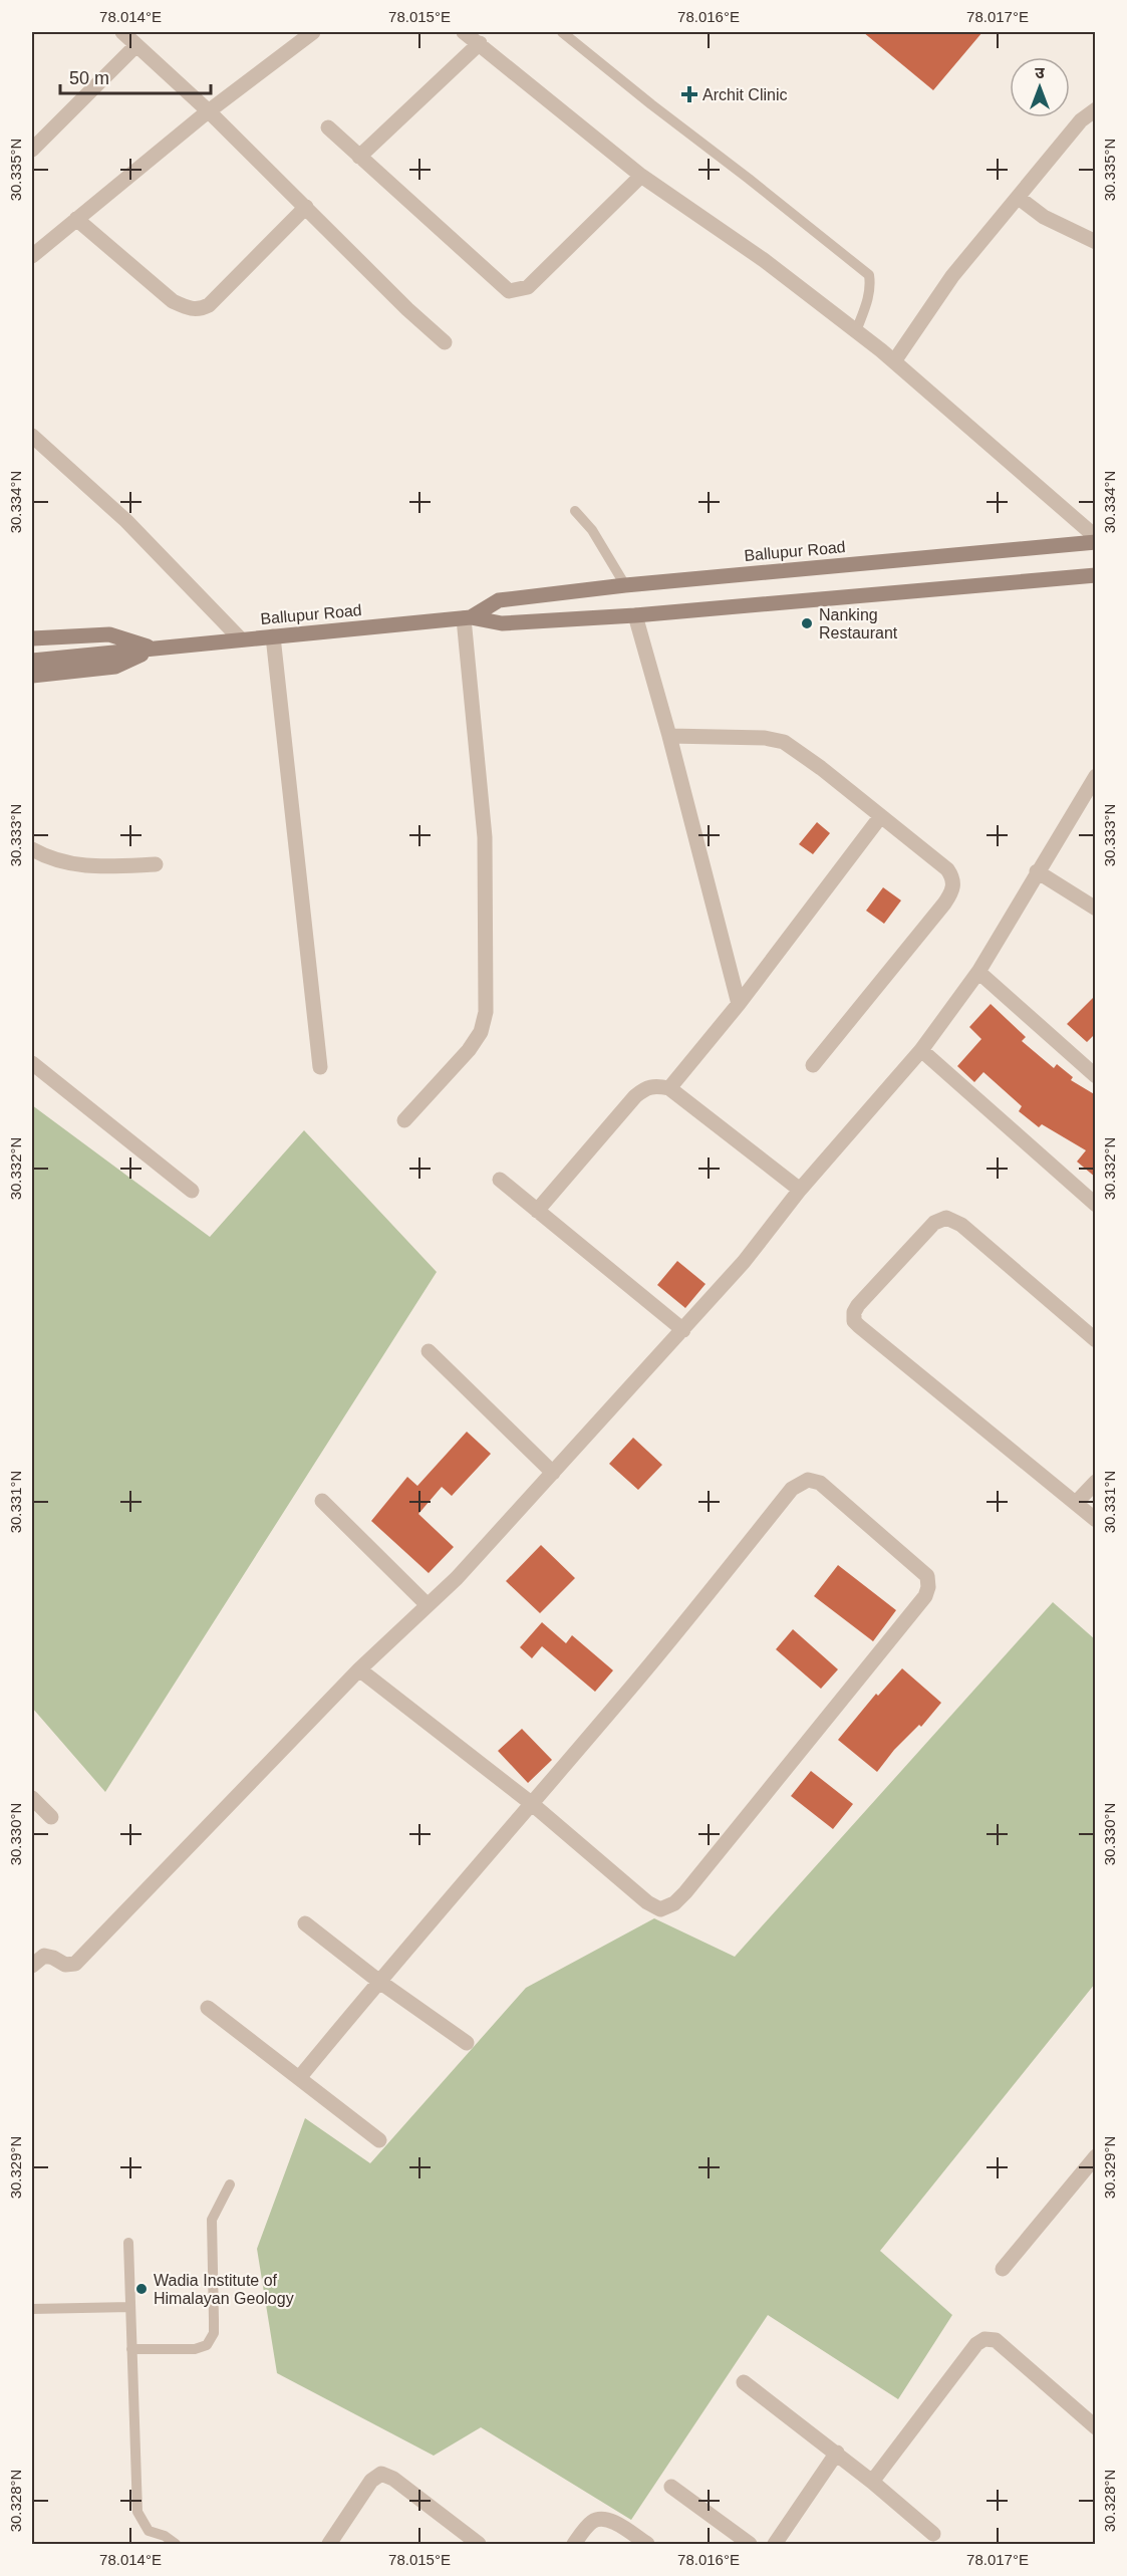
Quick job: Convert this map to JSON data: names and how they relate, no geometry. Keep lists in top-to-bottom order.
{
  "streets": {
    "main road": ["Ballupur Road"]
  },
  "places": {
    "health": ["Archit Clinic"],
    "other": ["Nanking Restaurant", "Wadia Institute of Himalayan Geology"]
  },
  "scale_bar": "50 m",
  "north": "top",
  "coordinates": [
    "78.014°E",
    "78.015°E",
    "78.016°E",
    "78.017°E",
    "30.335°N",
    "30.334°N",
    "30.333°N",
    "30.332°N",
    "30.331°N",
    "30.330°N",
    "30.329°N",
    "30.328°N"
  ]
}
